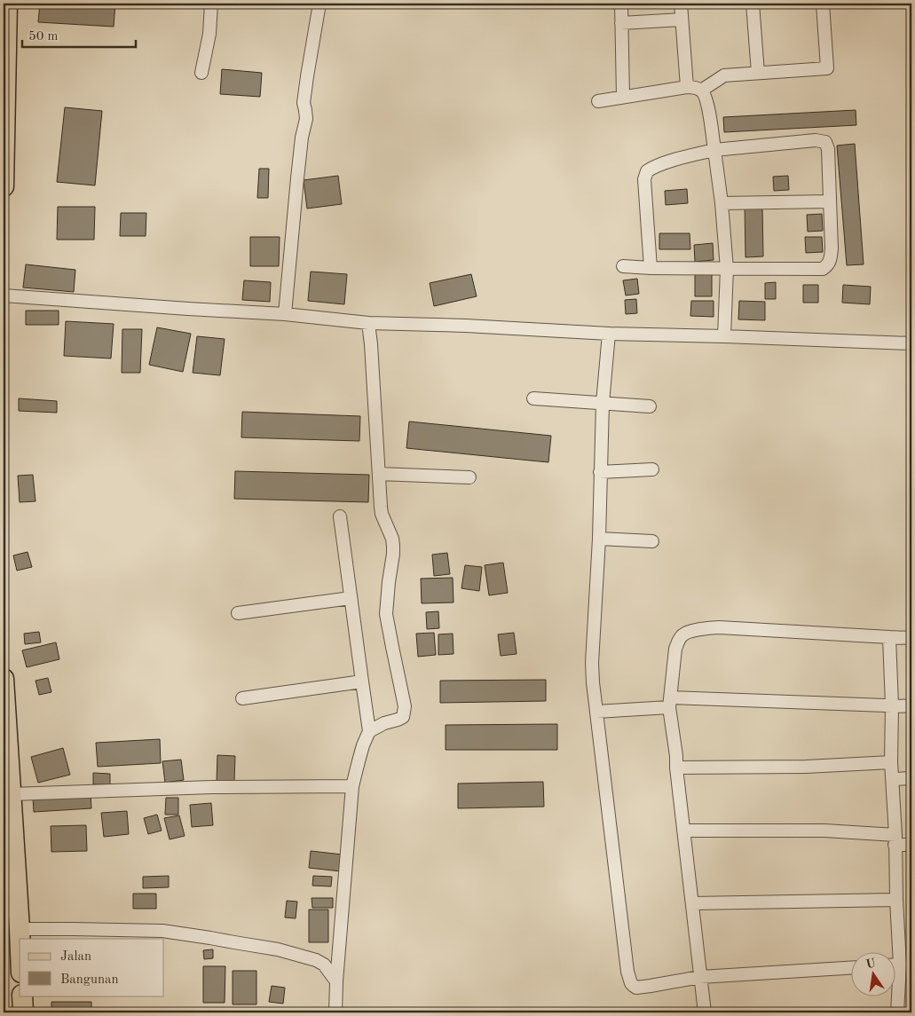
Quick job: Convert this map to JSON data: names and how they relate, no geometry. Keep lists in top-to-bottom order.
{
  "legend": ["Jalan", "Bangunan"],
  "scale_bar": "50 m",
  "north": "top"
}
